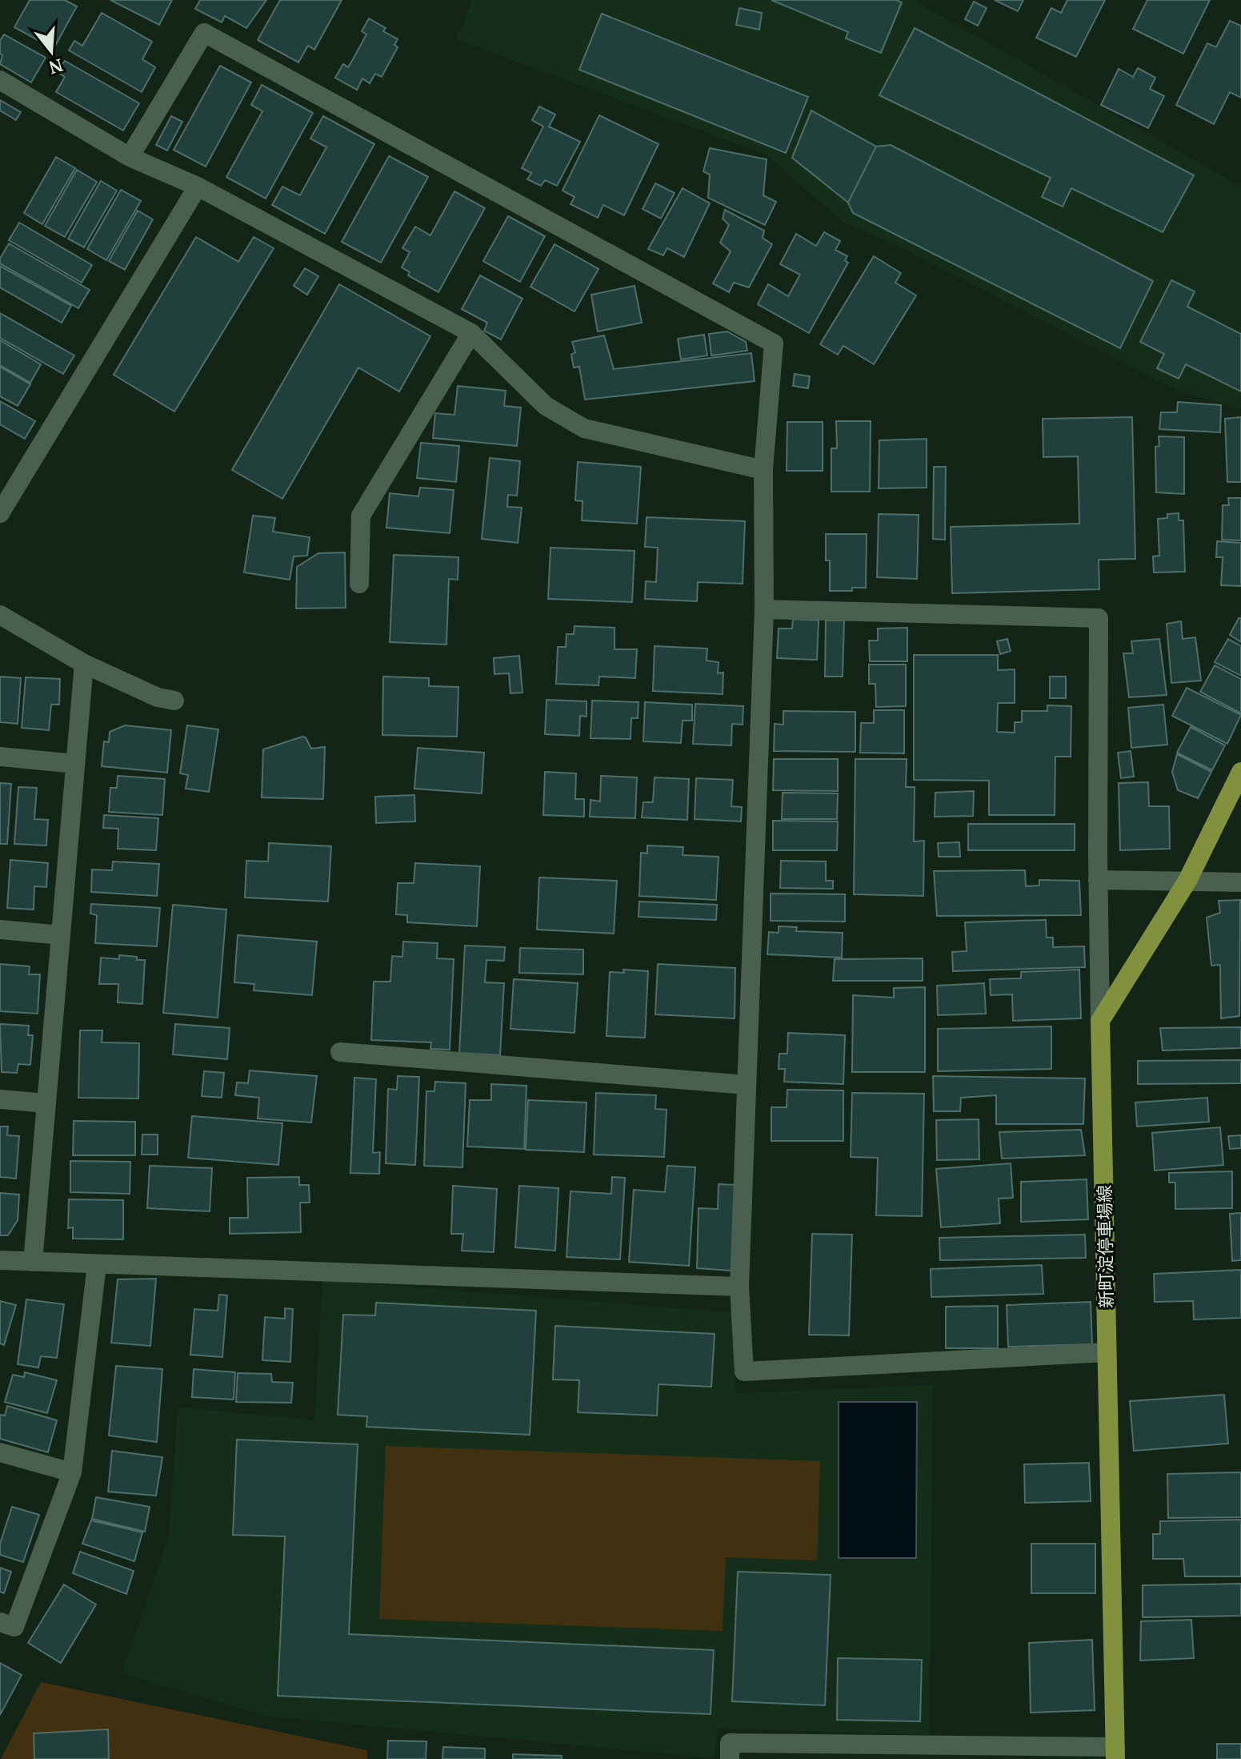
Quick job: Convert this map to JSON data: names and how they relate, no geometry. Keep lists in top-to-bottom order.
{
  "streets": {
    "main road": ["新町淀停車場線"]
  },
  "north": "bottom"
}
